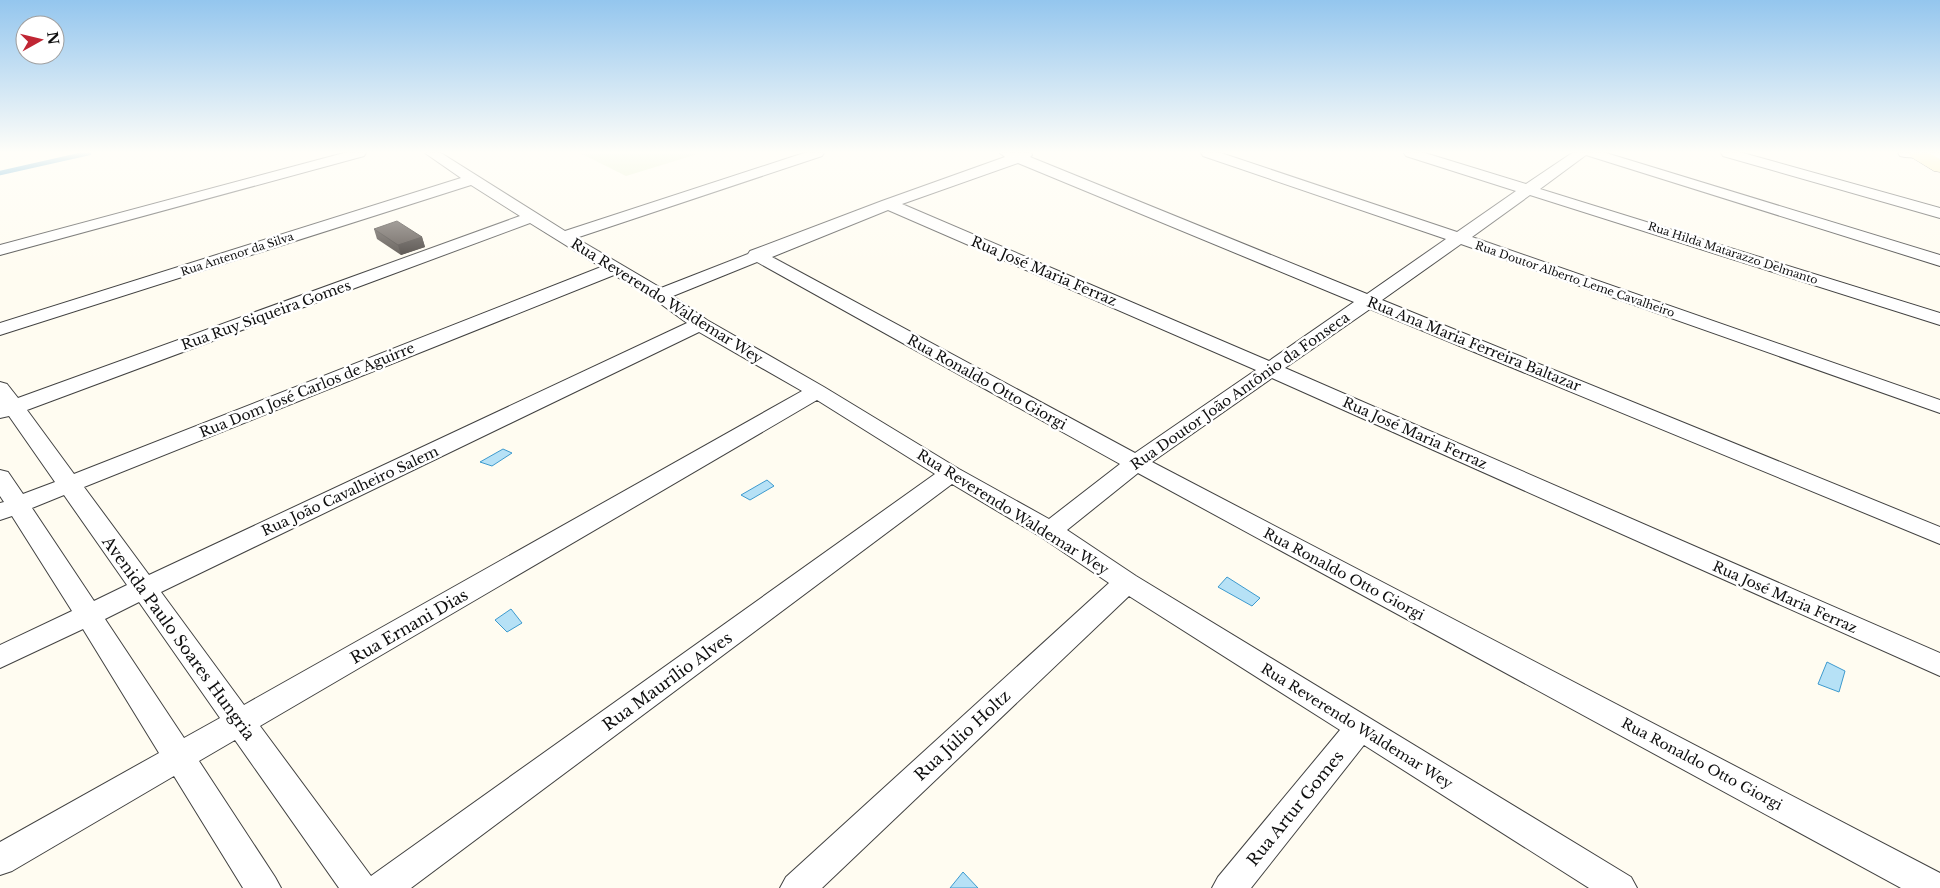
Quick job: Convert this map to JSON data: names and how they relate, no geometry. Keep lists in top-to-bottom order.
{
  "streets": {
    "street": [
      "Rua Hilda Matarazzo Delmanto",
      "Rua Antenor da Silva",
      "Rua José Maria Ferraz",
      "Rua Doutor Alberto Leme Cavalheiro",
      "Rua Reverendo Waldemar Wey",
      "Rua Ruy Siqueira Gomes",
      "Rua Ana Maria Ferreira Baltazar",
      "Rua Ronaldo Otto Giorgi",
      "Rua Dom José Carlos de Aguirre",
      "Rua Doutor João Antônio da Fonseca",
      "Rua João Cavalheiro Salem",
      "Rua Ernani Dias",
      "Avenida Paulo Soares Hungria",
      "Rua Maurílio Alves",
      "Rua Júlio Holtz",
      "Rua Artur Gomes"
    ]
  },
  "crossings": [
    ["Rua José Maria Ferraz", "Rua Doutor João Antônio da Fonseca"],
    ["Rua Doutor Alberto Leme Cavalheiro", "Rua Doutor João Antônio da Fonseca"],
    ["Rua Reverendo Waldemar Wey", "Rua Ruy Siqueira Gomes"],
    ["Rua Reverendo Waldemar Wey", "Rua Dom José Carlos de Aguirre"],
    ["Rua Reverendo Waldemar Wey", "Rua Doutor João Antônio da Fonseca"],
    ["Rua Reverendo Waldemar Wey", "Rua João Cavalheiro Salem"],
    ["Rua Reverendo Waldemar Wey", "Rua Ernani Dias"],
    ["Rua Reverendo Waldemar Wey", "Rua Maurílio Alves"],
    ["Rua Reverendo Waldemar Wey", "Rua Júlio Holtz"],
    ["Rua Reverendo Waldemar Wey", "Rua Artur Gomes"],
    ["Rua Ruy Siqueira Gomes", "Avenida Paulo Soares Hungria"],
    ["Rua Ana Maria Ferreira Baltazar", "Rua Doutor João Antônio da Fonseca"],
    ["Rua Ronaldo Otto Giorgi", "Rua Doutor João Antônio da Fonseca"],
    ["Rua Dom José Carlos de Aguirre", "Avenida Paulo Soares Hungria"],
    ["Rua João Cavalheiro Salem", "Avenida Paulo Soares Hungria"],
    ["Rua Ernani Dias", "Avenida Paulo Soares Hungria"]
  ],
  "north": "right"
}
